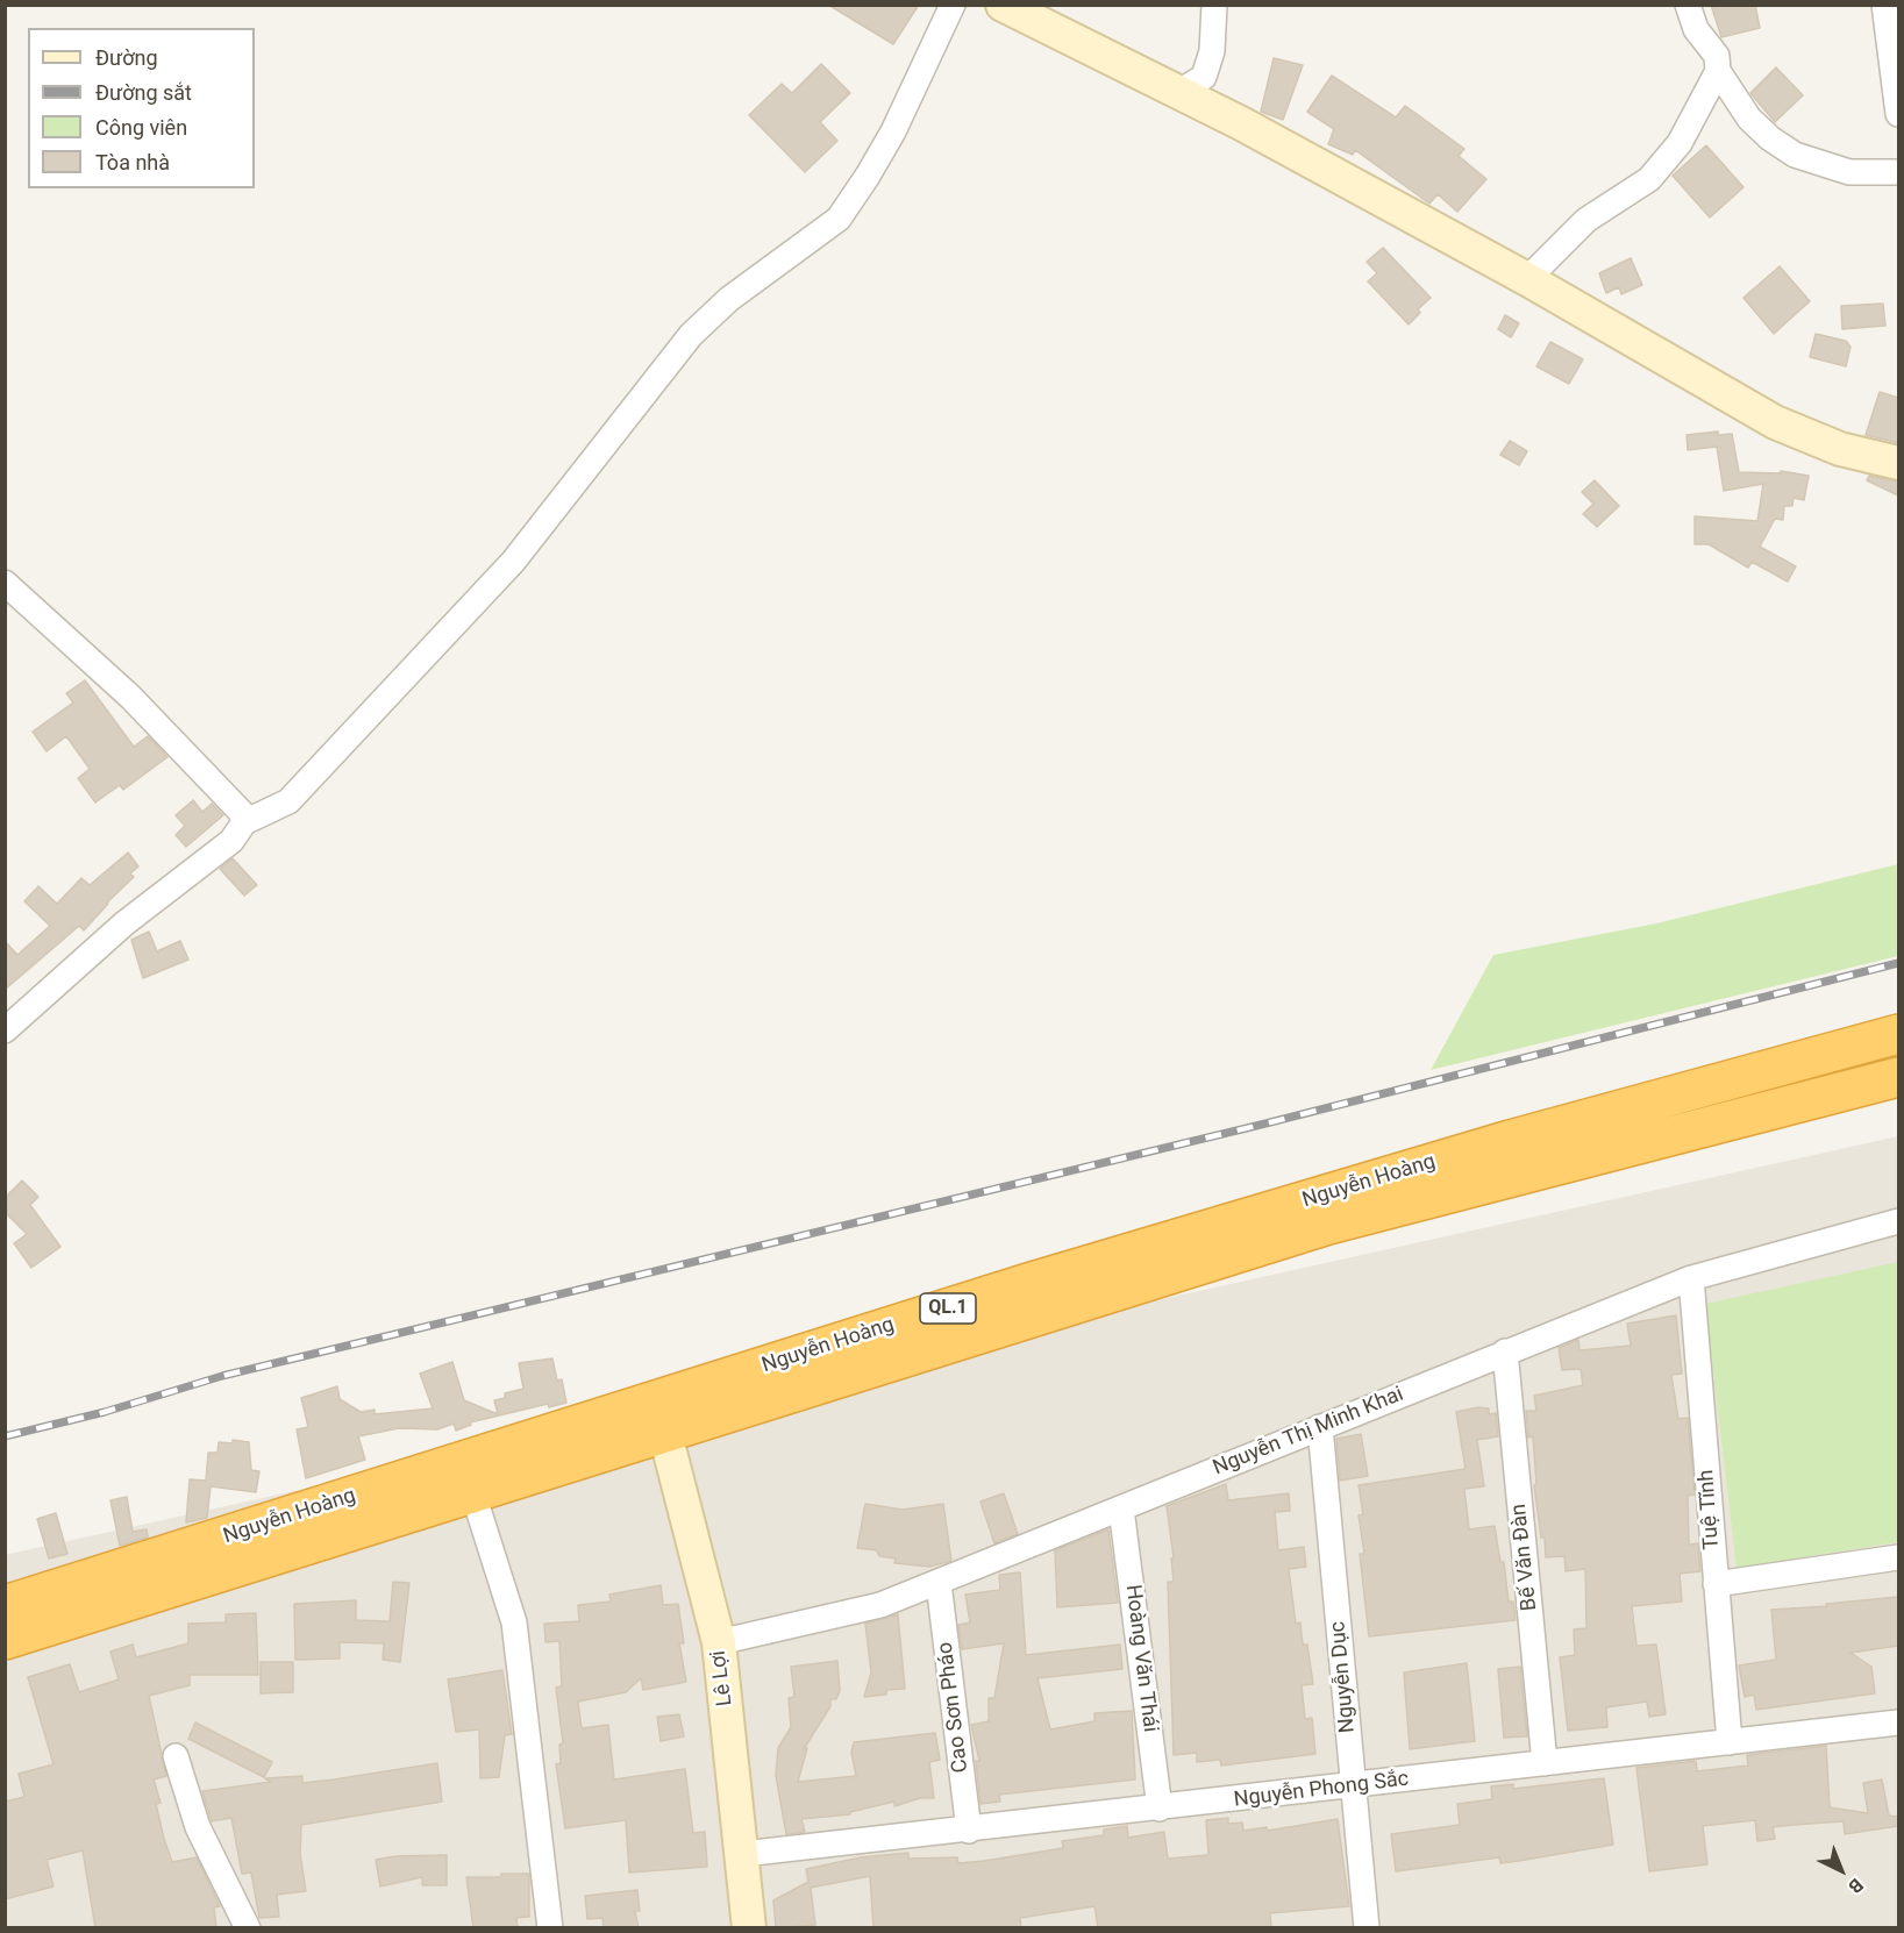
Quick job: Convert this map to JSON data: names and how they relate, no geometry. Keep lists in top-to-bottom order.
{
  "streets": {
    "highway": ["Nguyễn Hoàng", "QL.1"],
    "street": [
      "Nguyễn Thị Minh Khai",
      "Tuệ Tĩnh",
      "Bế Văn Đàn",
      "Hoàng Văn Thái",
      "Nguyễn Dục",
      "Lê Lợi",
      "Cao Sơn Pháo",
      "Nguyễn Phong Sắc"
    ]
  },
  "crossings": [
    ["Nguyễn Hoàng", "Lê Lợi"],
    ["Nguyễn Thị Minh Khai", "Tuệ Tĩnh"],
    ["Nguyễn Thị Minh Khai", "Bế Văn Đàn"],
    ["Nguyễn Thị Minh Khai", "Hoàng Văn Thái"],
    ["Nguyễn Thị Minh Khai", "Nguyễn Dục"],
    ["Nguyễn Thị Minh Khai", "Lê Lợi"],
    ["Nguyễn Thị Minh Khai", "Cao Sơn Pháo"],
    ["Tuệ Tĩnh", "Nguyễn Phong Sắc"],
    ["Bế Văn Đàn", "Nguyễn Phong Sắc"],
    ["Hoàng Văn Thái", "Nguyễn Phong Sắc"],
    ["Nguyễn Dục", "Nguyễn Phong Sắc"],
    ["Lê Lợi", "Nguyễn Phong Sắc"],
    ["Cao Sơn Pháo", "Nguyễn Phong Sắc"]
  ],
  "legend": [
    "Đường",
    "Đường sắt",
    "Công viên",
    "Tòa nhà"
  ],
  "north": "bottom right"
}
